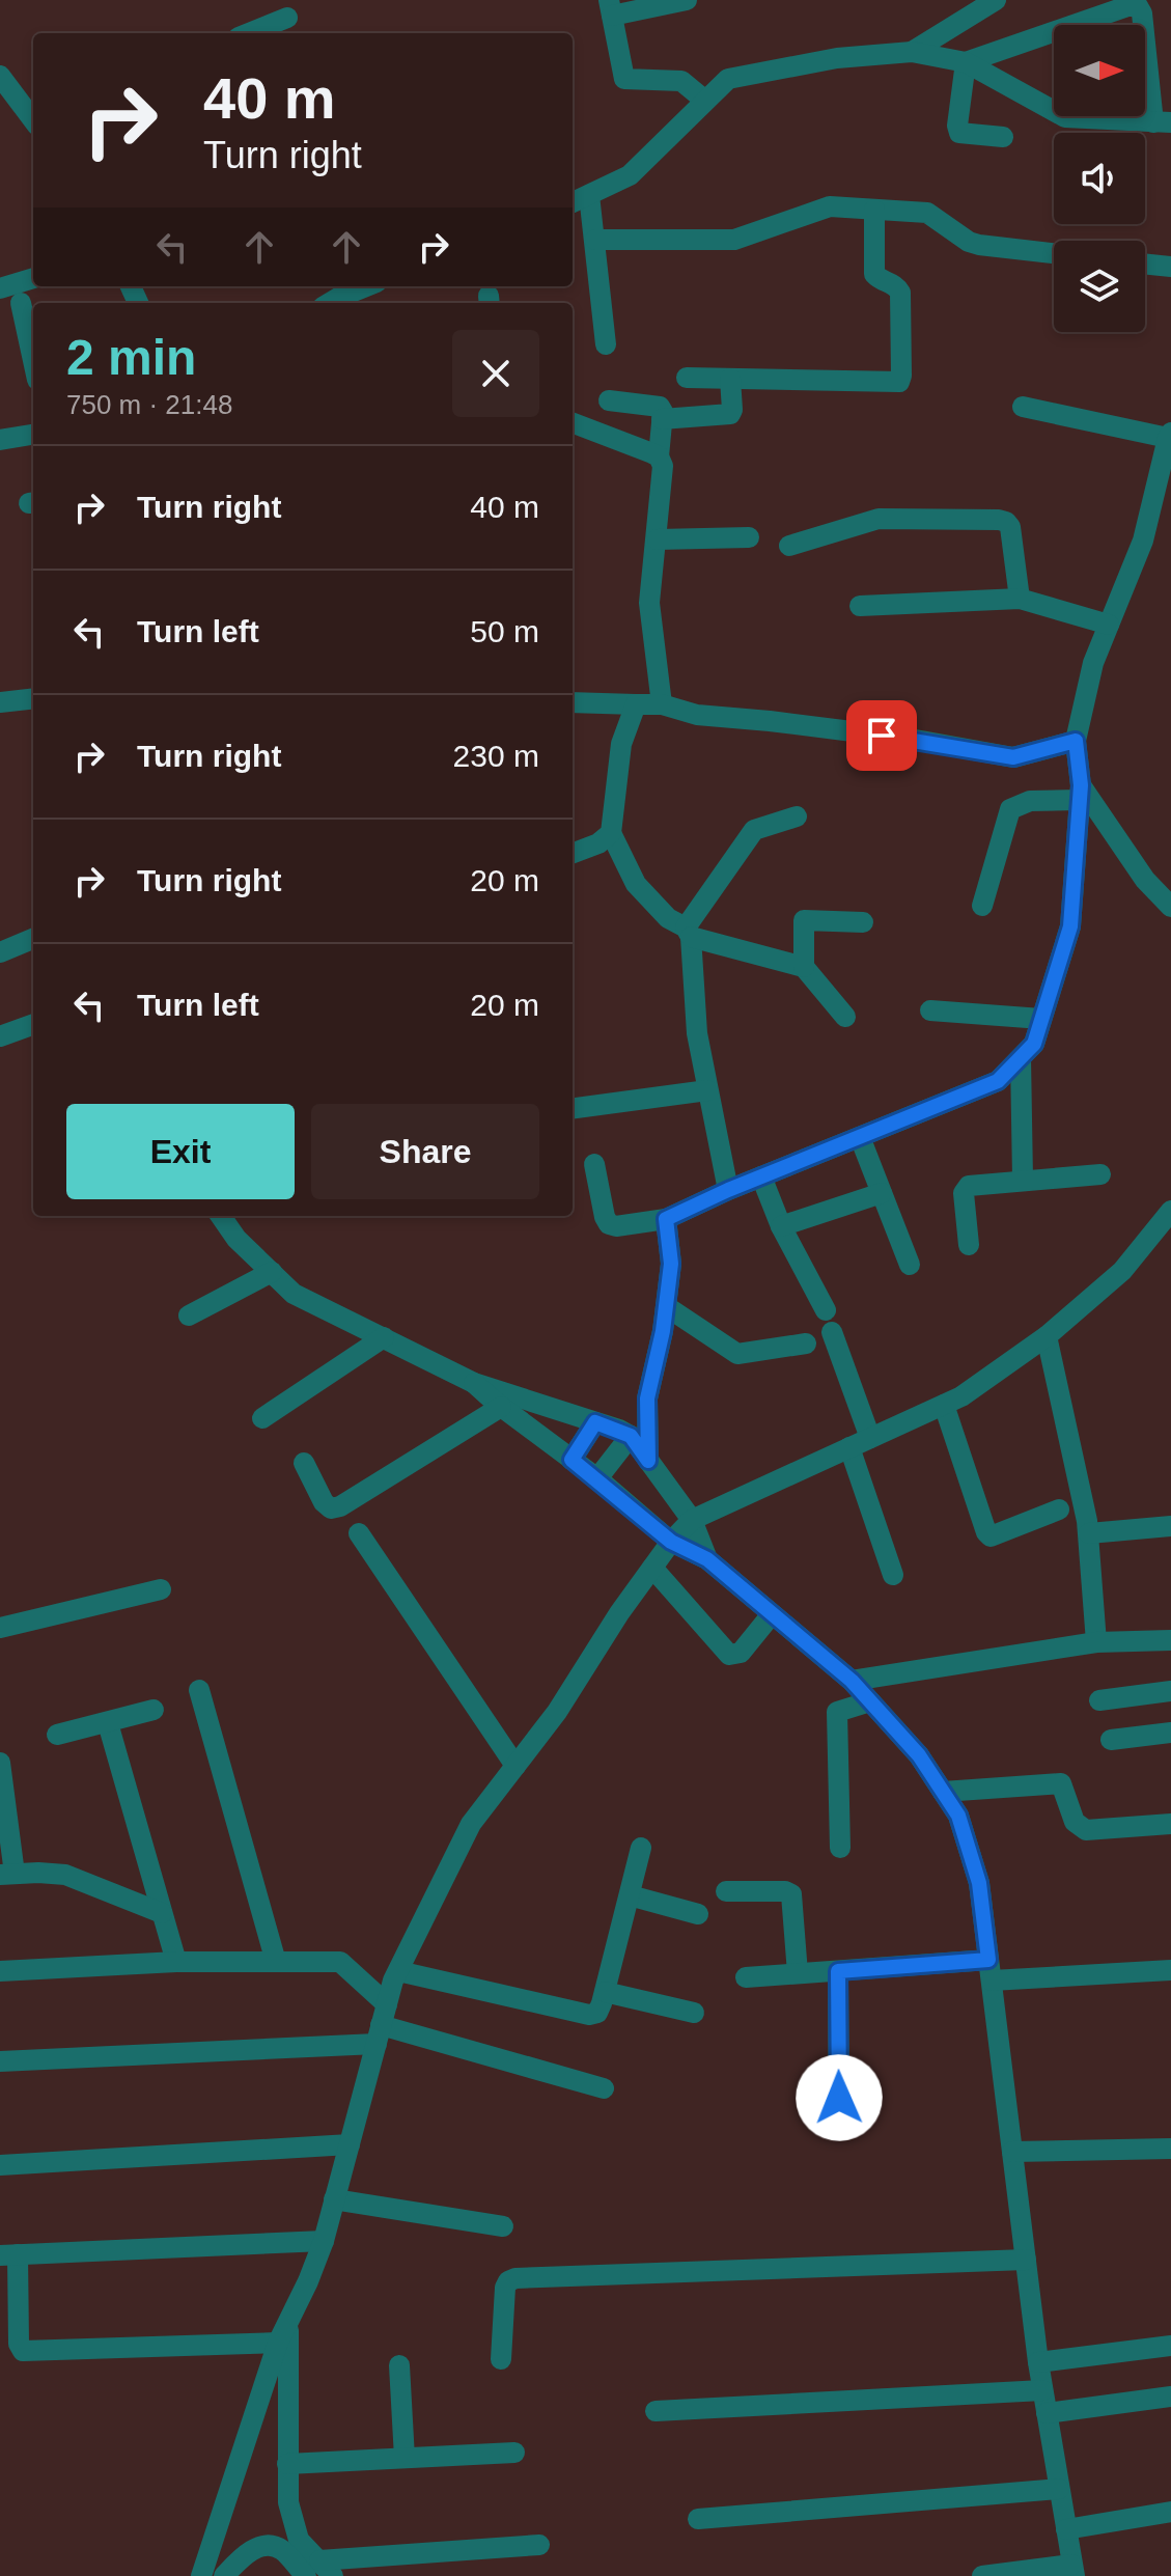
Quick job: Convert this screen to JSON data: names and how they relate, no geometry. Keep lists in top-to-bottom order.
{
  "north": "right",
  "page": {
    "turn": ["40 m", "Turn right"],
    "heading": ["2 min", "750 m · 21:48"],
    "list": [
      {
        "name": "Turn right",
        "value": "40 m"
      },
      {
        "name": "Turn left",
        "value": "50 m"
      },
      {
        "name": "Turn right",
        "value": "230 m"
      },
      {
        "name": "Turn right",
        "value": "20 m"
      },
      {
        "name": "Turn left",
        "value": "20 m"
      }
    ],
    "buttons": ["Exit", "Share"]
  }
}
